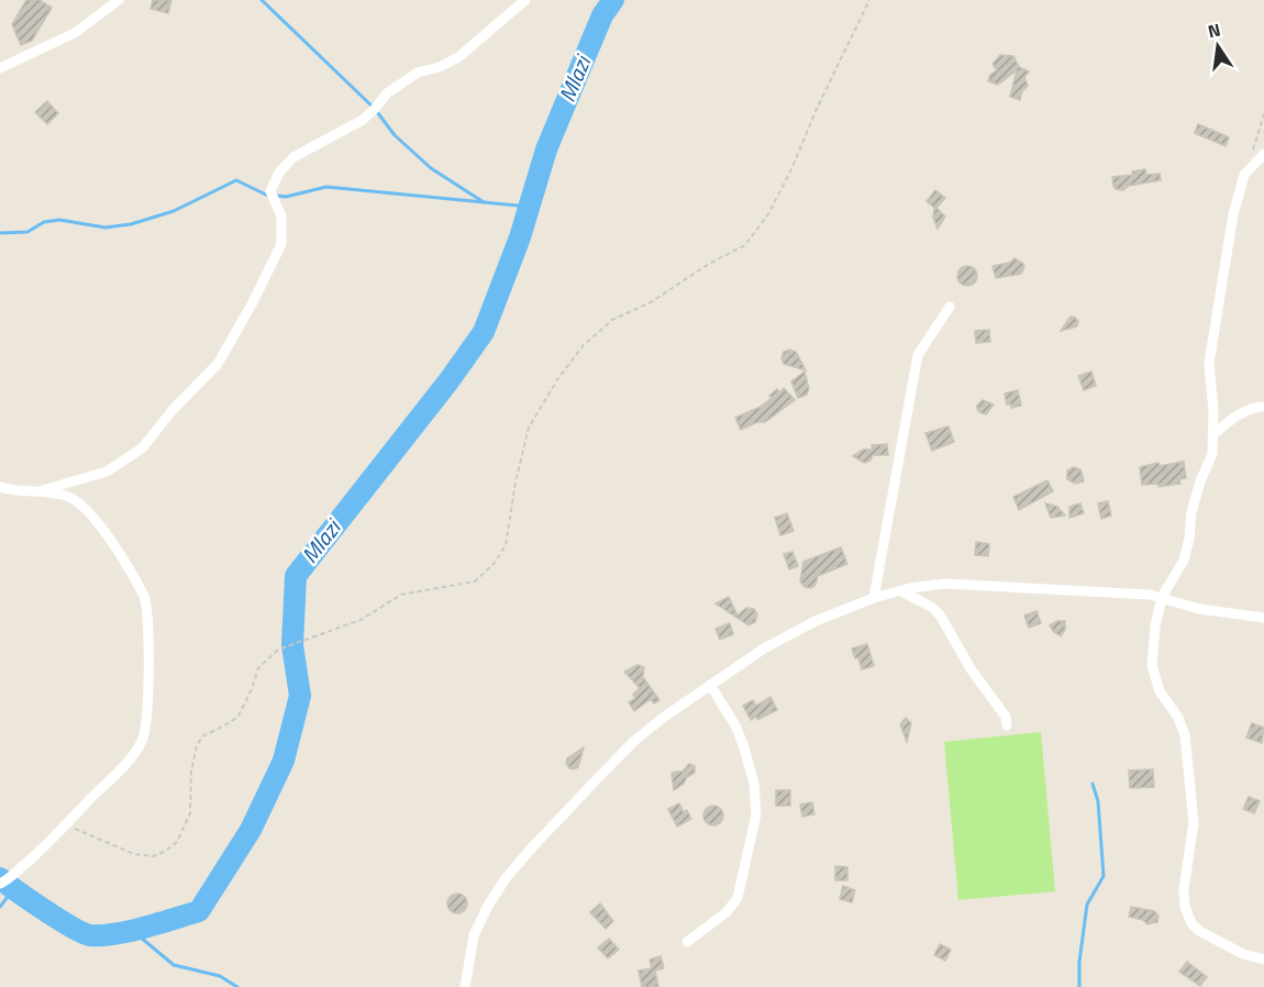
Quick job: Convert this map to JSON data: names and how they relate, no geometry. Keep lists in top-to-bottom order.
{
  "water": ["Mlazi"],
  "north": "top"
}
